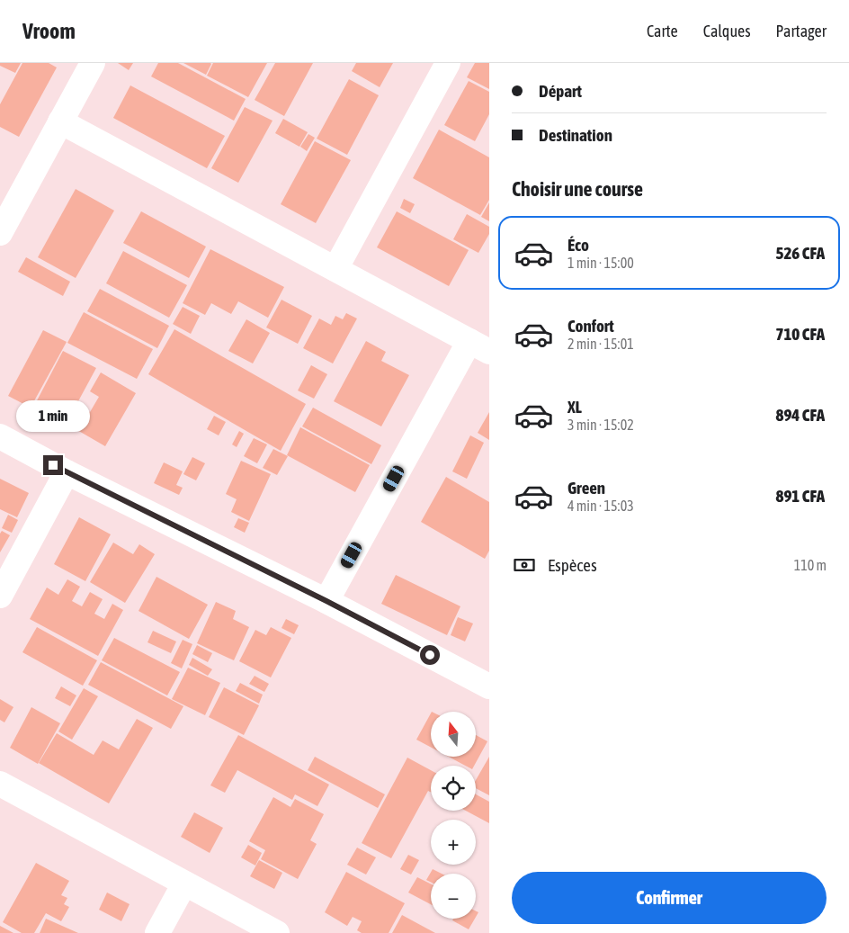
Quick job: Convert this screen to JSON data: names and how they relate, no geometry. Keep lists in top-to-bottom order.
{
  "north": "top",
  "page": {
    "header": "Vroom",
    "nav": ["Carte", "Calques", "Partager"],
    "banner": ["Départ", "Destination"],
    "heading": "Choisir une course",
    "list": [
      {
        "name": "Éco",
        "note": "1 min · 15:00",
        "value": "526 CFA"
      },
      {
        "name": "Confort",
        "note": "2 min · 15:01",
        "value": "710 CFA"
      },
      {
        "name": "XL",
        "note": "3 min · 15:02",
        "value": "894 CFA"
      },
      {
        "name": "Green",
        "note": "4 min · 15:03",
        "value": "891 CFA"
      }
    ],
    "bubble": "1 min",
    "pay": ["Espèces", "110 m"],
    "map_buttons": ["+", "−"],
    "buttons": "Confirmer"
  }
}
